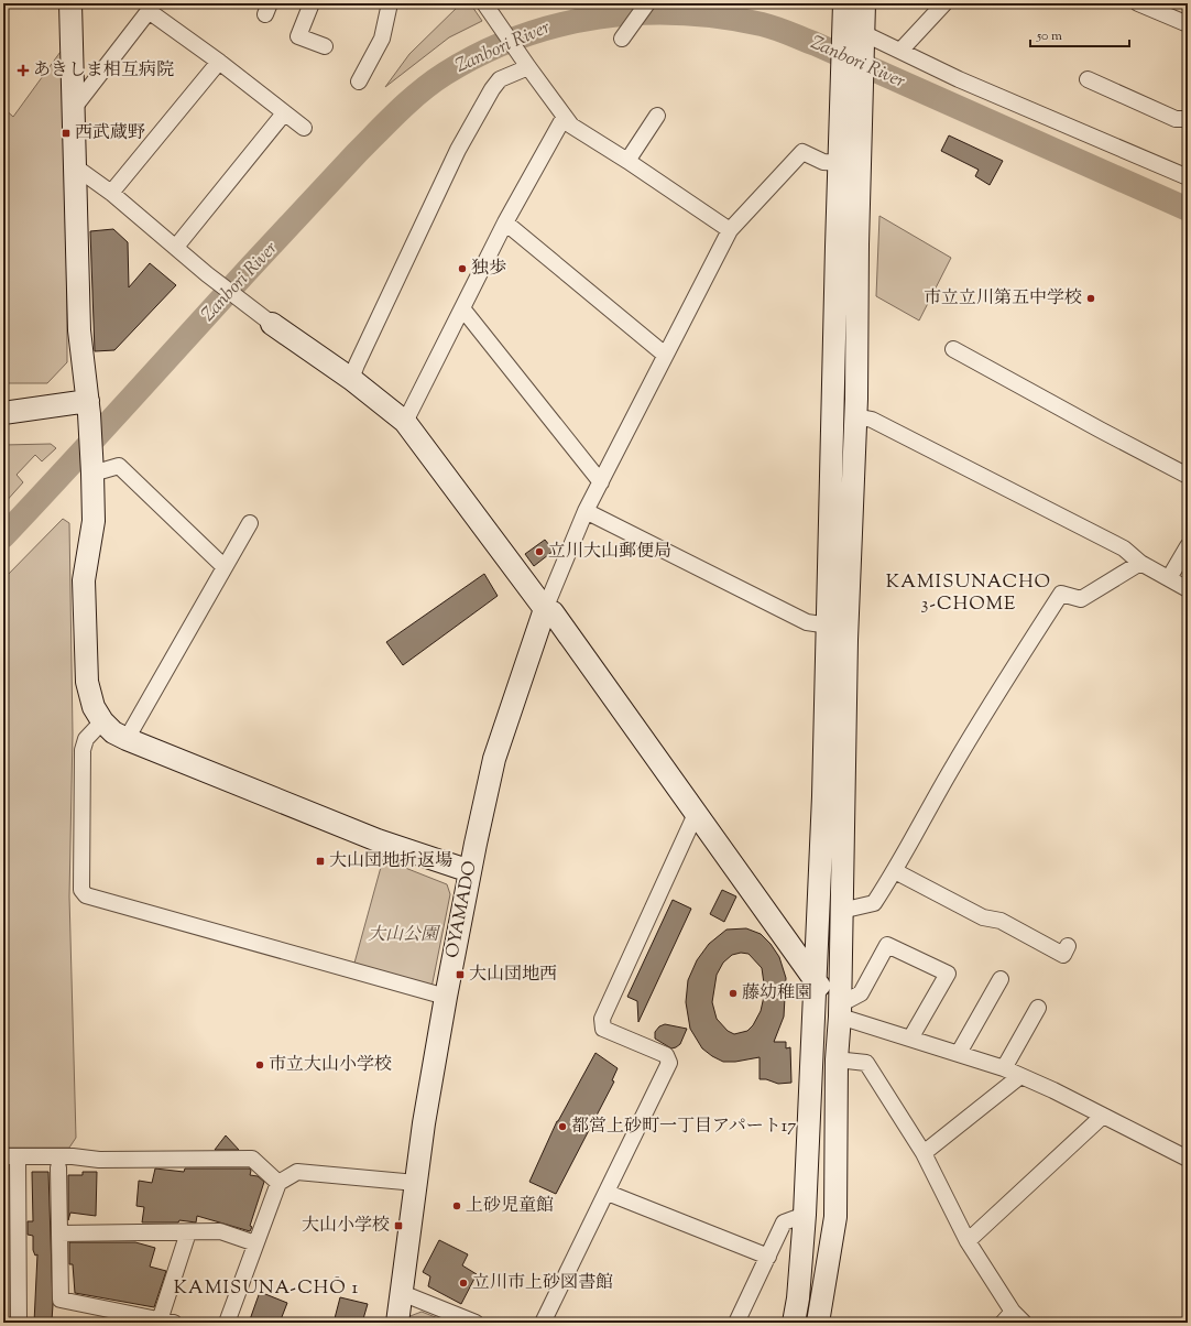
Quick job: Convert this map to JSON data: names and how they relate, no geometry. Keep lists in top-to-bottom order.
{
  "streets": {
    "street": ["OYAMADO"]
  },
  "districts": ["KAMISUNACHO 3-CHOME", "KAMISUNA-CHŌ 1"],
  "water": ["Zanbori River"],
  "parks": ["大山公園"],
  "places": {
    "health": ["あきしま相互病院"],
    "transit": [
      "西武蔵野",
      "大山団地折返場",
      "大山団地西",
      "大山小学校"
    ],
    "other": [
      "独歩",
      "市立立川第五中学校",
      "立川大山郵便局",
      "藤幼稚園",
      "市立大山小学校",
      "都営上砂町一丁目アパート17",
      "上砂児童館",
      "立川市上砂図書館"
    ]
  },
  "scale_bar": "50 m"
}
